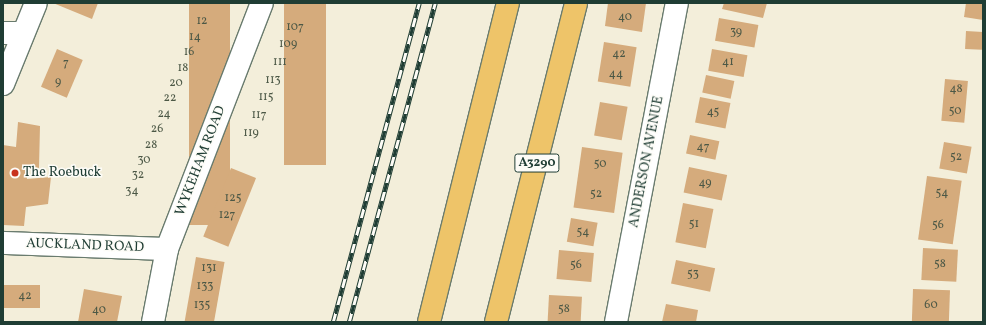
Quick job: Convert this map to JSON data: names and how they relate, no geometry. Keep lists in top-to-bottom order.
{
  "streets": {
    "main road": ["A3290"],
    "street": ["WYKEHAM ROAD", "ANDERSON AVENUE", "AUCKLAND ROAD"]
  },
  "crossings": [
    ["WYKEHAM ROAD", "AUCKLAND ROAD"]
  ],
  "places": ["The Roebuck"],
  "house_numbers": [
    "40",
    "12",
    "107",
    "39",
    "14",
    "109",
    "16",
    "42",
    "111",
    "41",
    "7",
    "18",
    "44",
    "113",
    "9",
    "20",
    "48",
    "115",
    "22",
    "50",
    "45",
    "24",
    "117",
    "26",
    "119",
    "28",
    "47",
    "52",
    "30",
    "50",
    "32",
    "49",
    "34",
    "54",
    "52",
    "125",
    "127",
    "51",
    "56",
    "54",
    "58",
    "56",
    "131",
    "53",
    "133",
    "42",
    "135",
    "60",
    "58",
    "40"
  ]
}
